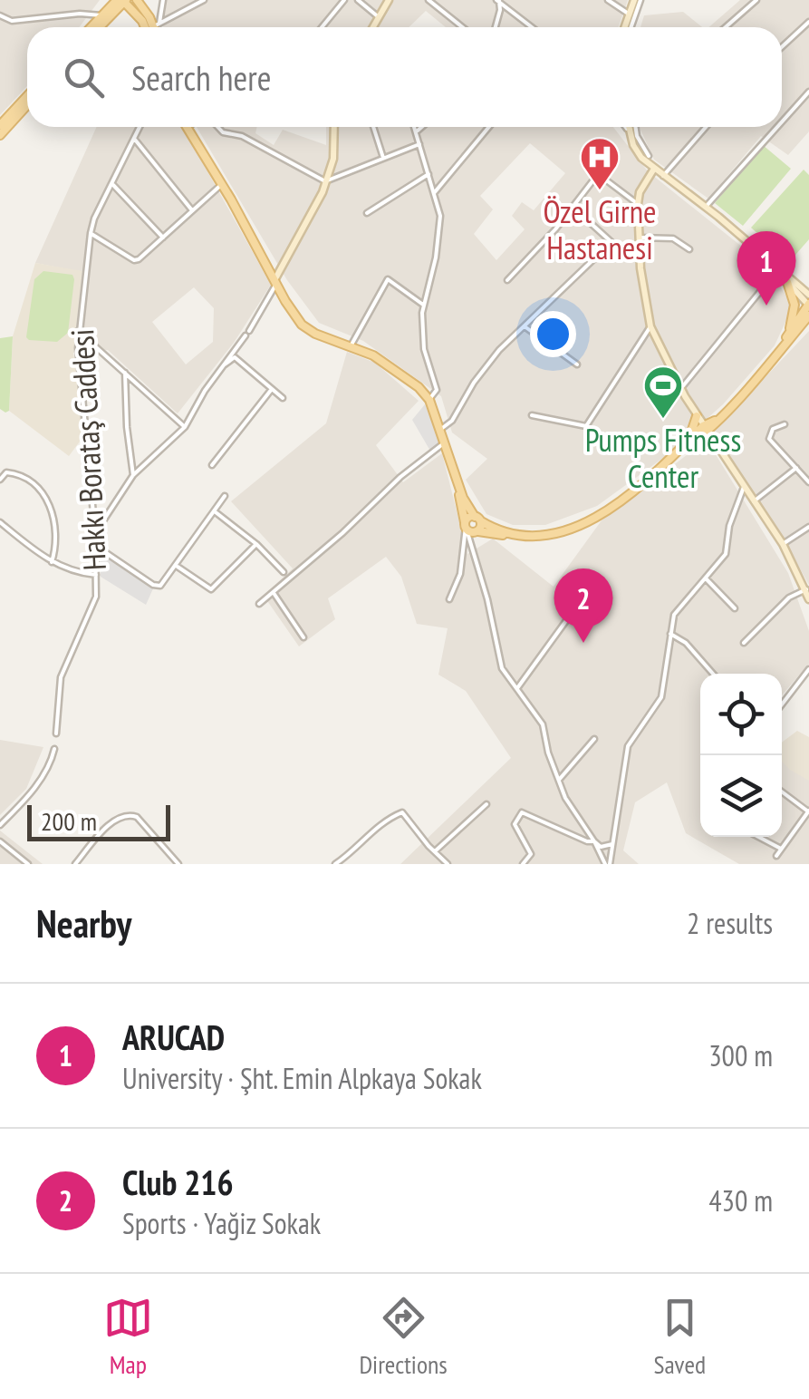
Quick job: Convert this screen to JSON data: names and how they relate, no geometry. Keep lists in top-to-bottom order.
{
  "streets": {
    "street": ["Hakkı Borataş Caddesi"]
  },
  "places": {
    "hospital": ["Özel Girne Hastanesi"],
    "sports": ["Pumps Fitness Center"]
  },
  "scale_bar": "200 m",
  "page": {
    "search": "Search here",
    "pins": ["1", "2"],
    "scale": "200 m",
    "heading": ["Nearby", "2 results"],
    "list": [
      {
        "mark": "1",
        "name": "ARUCAD",
        "note": "University · Şht. Emin Alpkaya Sokak",
        "value": "300 m"
      },
      {
        "mark": "2",
        "name": "Club 216",
        "note": "Sports · Yağiz Sokak",
        "value": "430 m"
      }
    ],
    "nav": ["Map", "Directions", "Saved"]
  }
}
